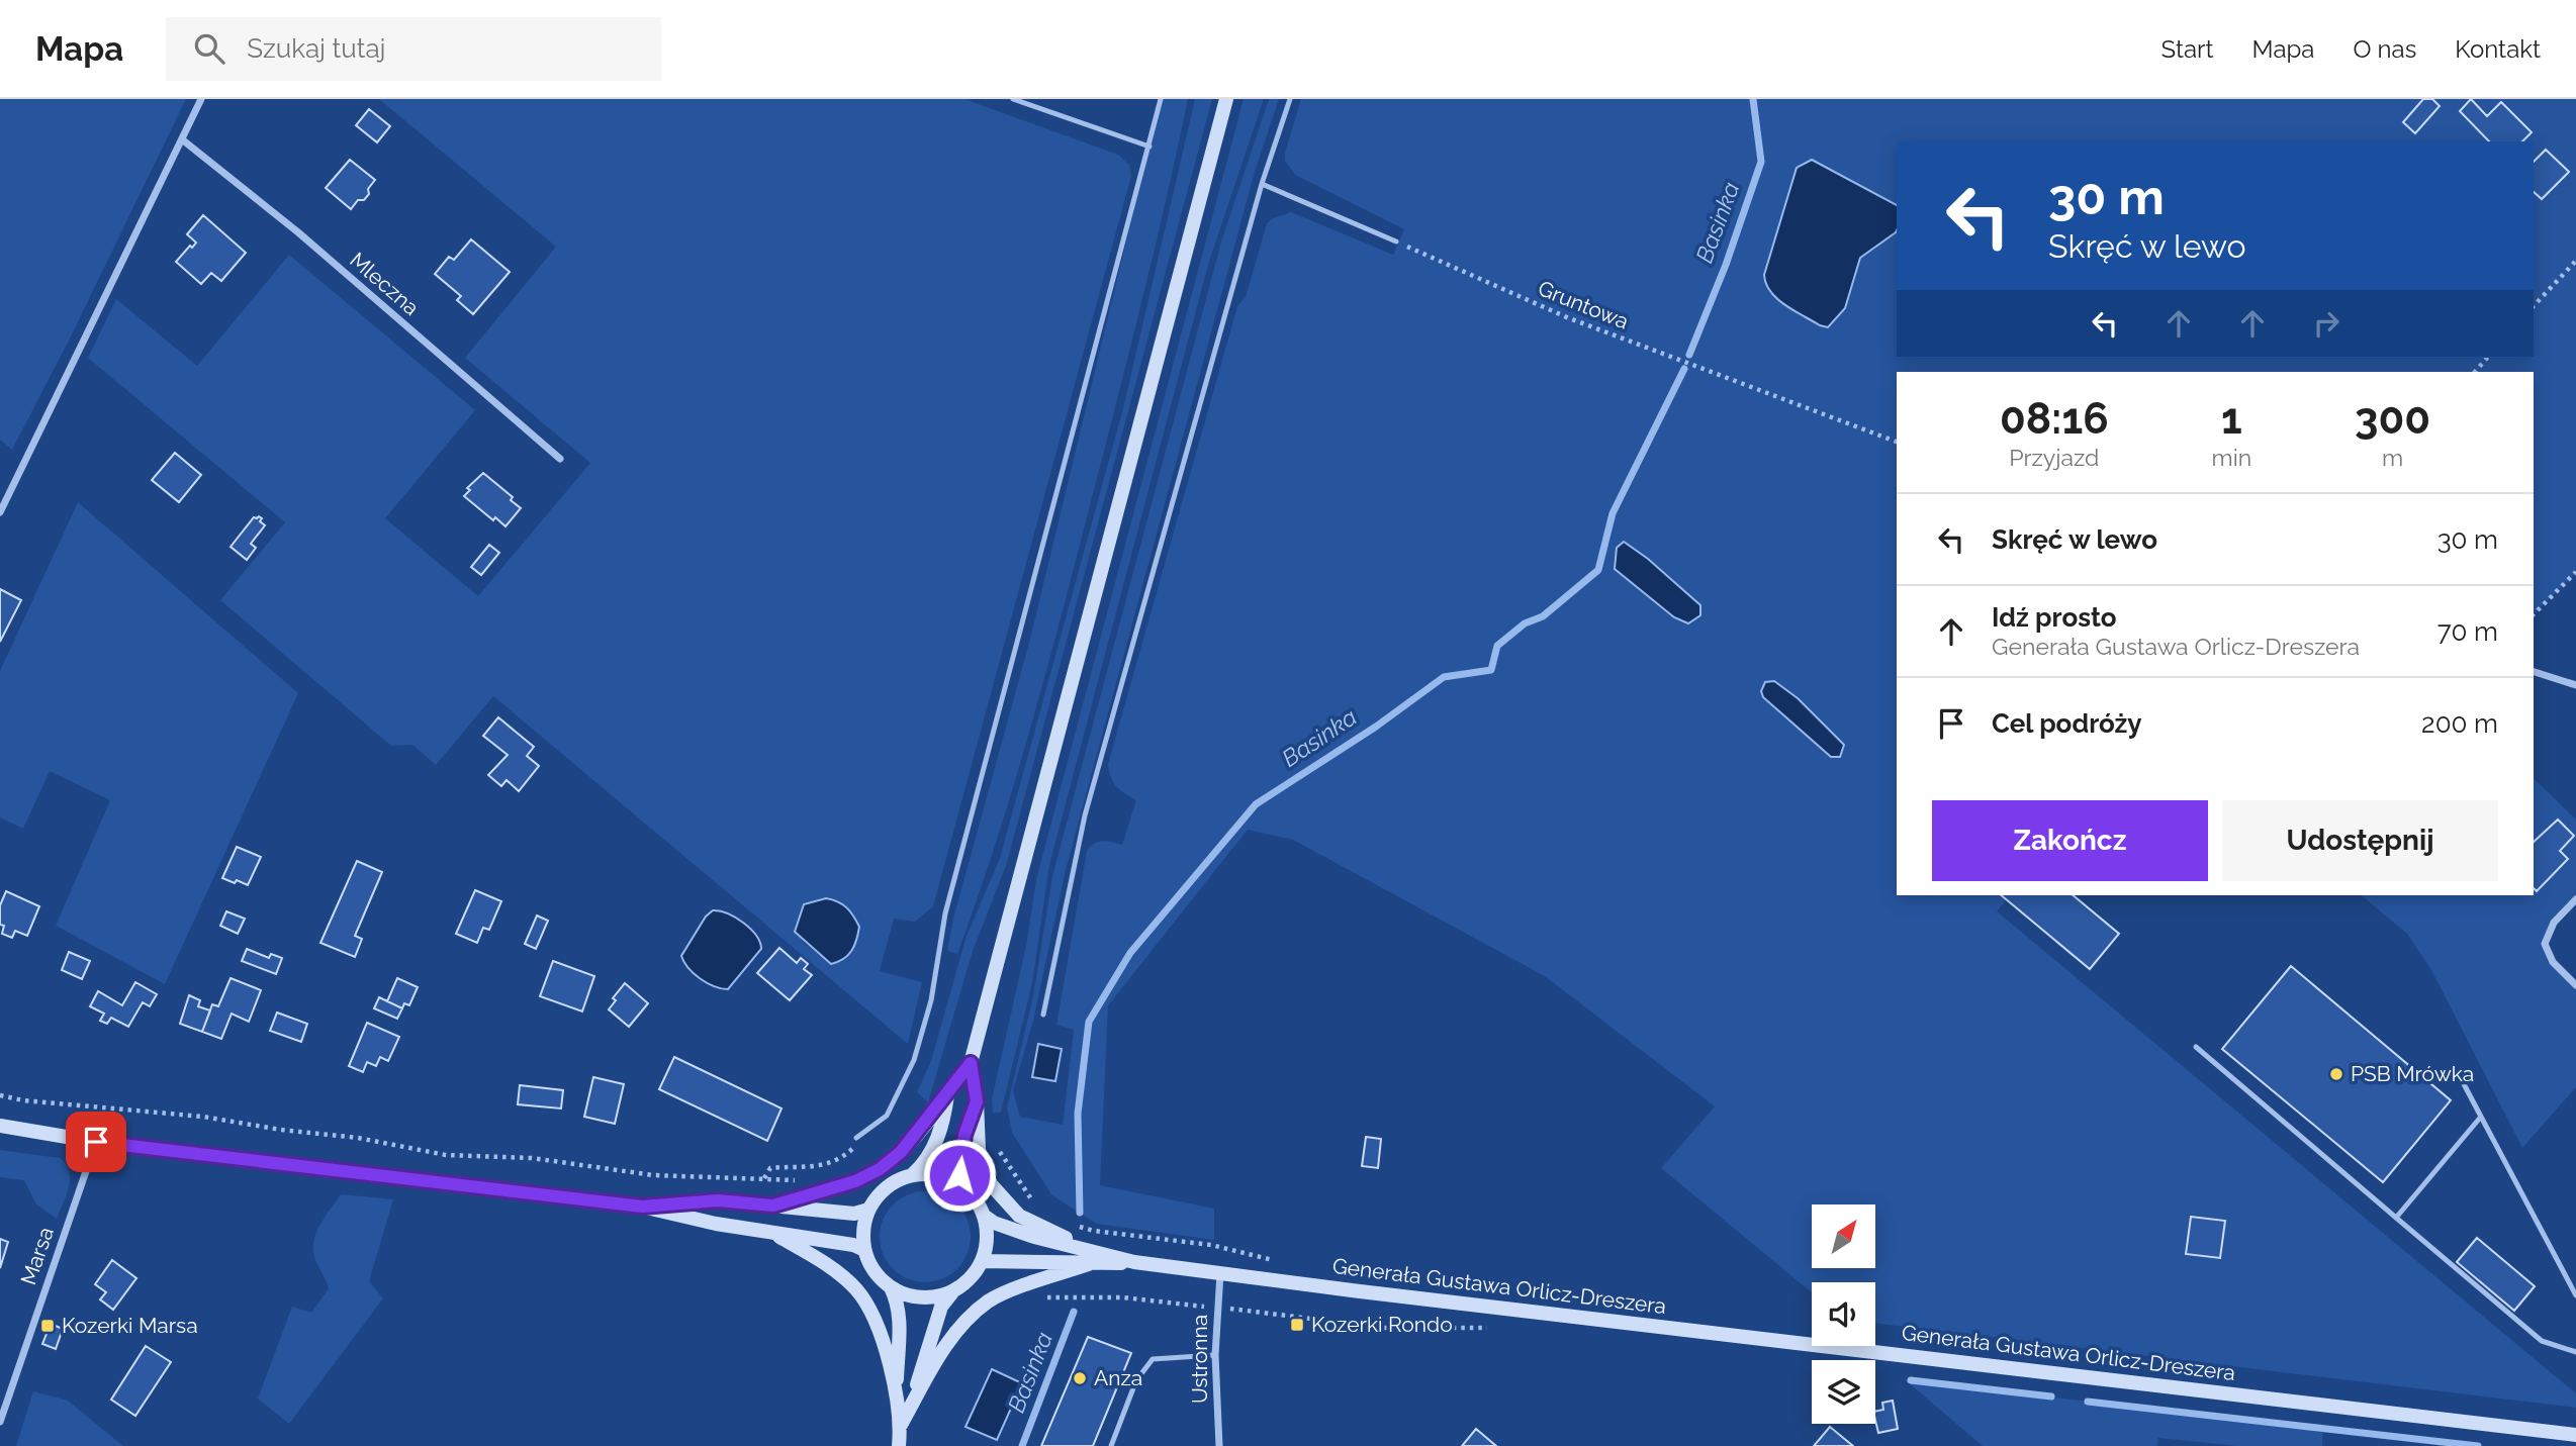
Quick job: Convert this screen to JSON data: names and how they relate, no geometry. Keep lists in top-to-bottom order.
{
  "streets": {
    "main road": ["Generała Gustawa Orlicz-Dreszera"],
    "street": ["Mleczna", "Marsa", "Ustronna"],
    "path": ["Gruntowa"]
  },
  "crossings": [
    ["Generała Gustawa Orlicz-Dreszera", "Ustronna"]
  ],
  "water": ["Basinka"],
  "places": {
    "other": ["PSB Mrówka", "Anza"],
    "transit": ["Kozerki Rondo", "Kozerki Marsa"]
  },
  "north": "top right",
  "page": {
    "header": "Mapa",
    "search": "Szukaj tutaj",
    "nav": [
      "Start",
      "Mapa",
      "O nas",
      "Kontakt"
    ],
    "turn": ["30 m", "Skręć w lewo"],
    "eta": [
      "08:16",
      "Przyjazd",
      "1",
      "min",
      "300",
      "m"
    ],
    "list": [
      {
        "name": "Skręć w lewo",
        "value": "30 m"
      },
      {
        "name": "Idź prosto",
        "note": "Generała Gustawa Orlicz-Dreszera",
        "value": "70 m"
      },
      {
        "name": "Cel podróży",
        "value": "200 m"
      }
    ],
    "buttons": ["Zakończ", "Udostępnij"]
  }
}
